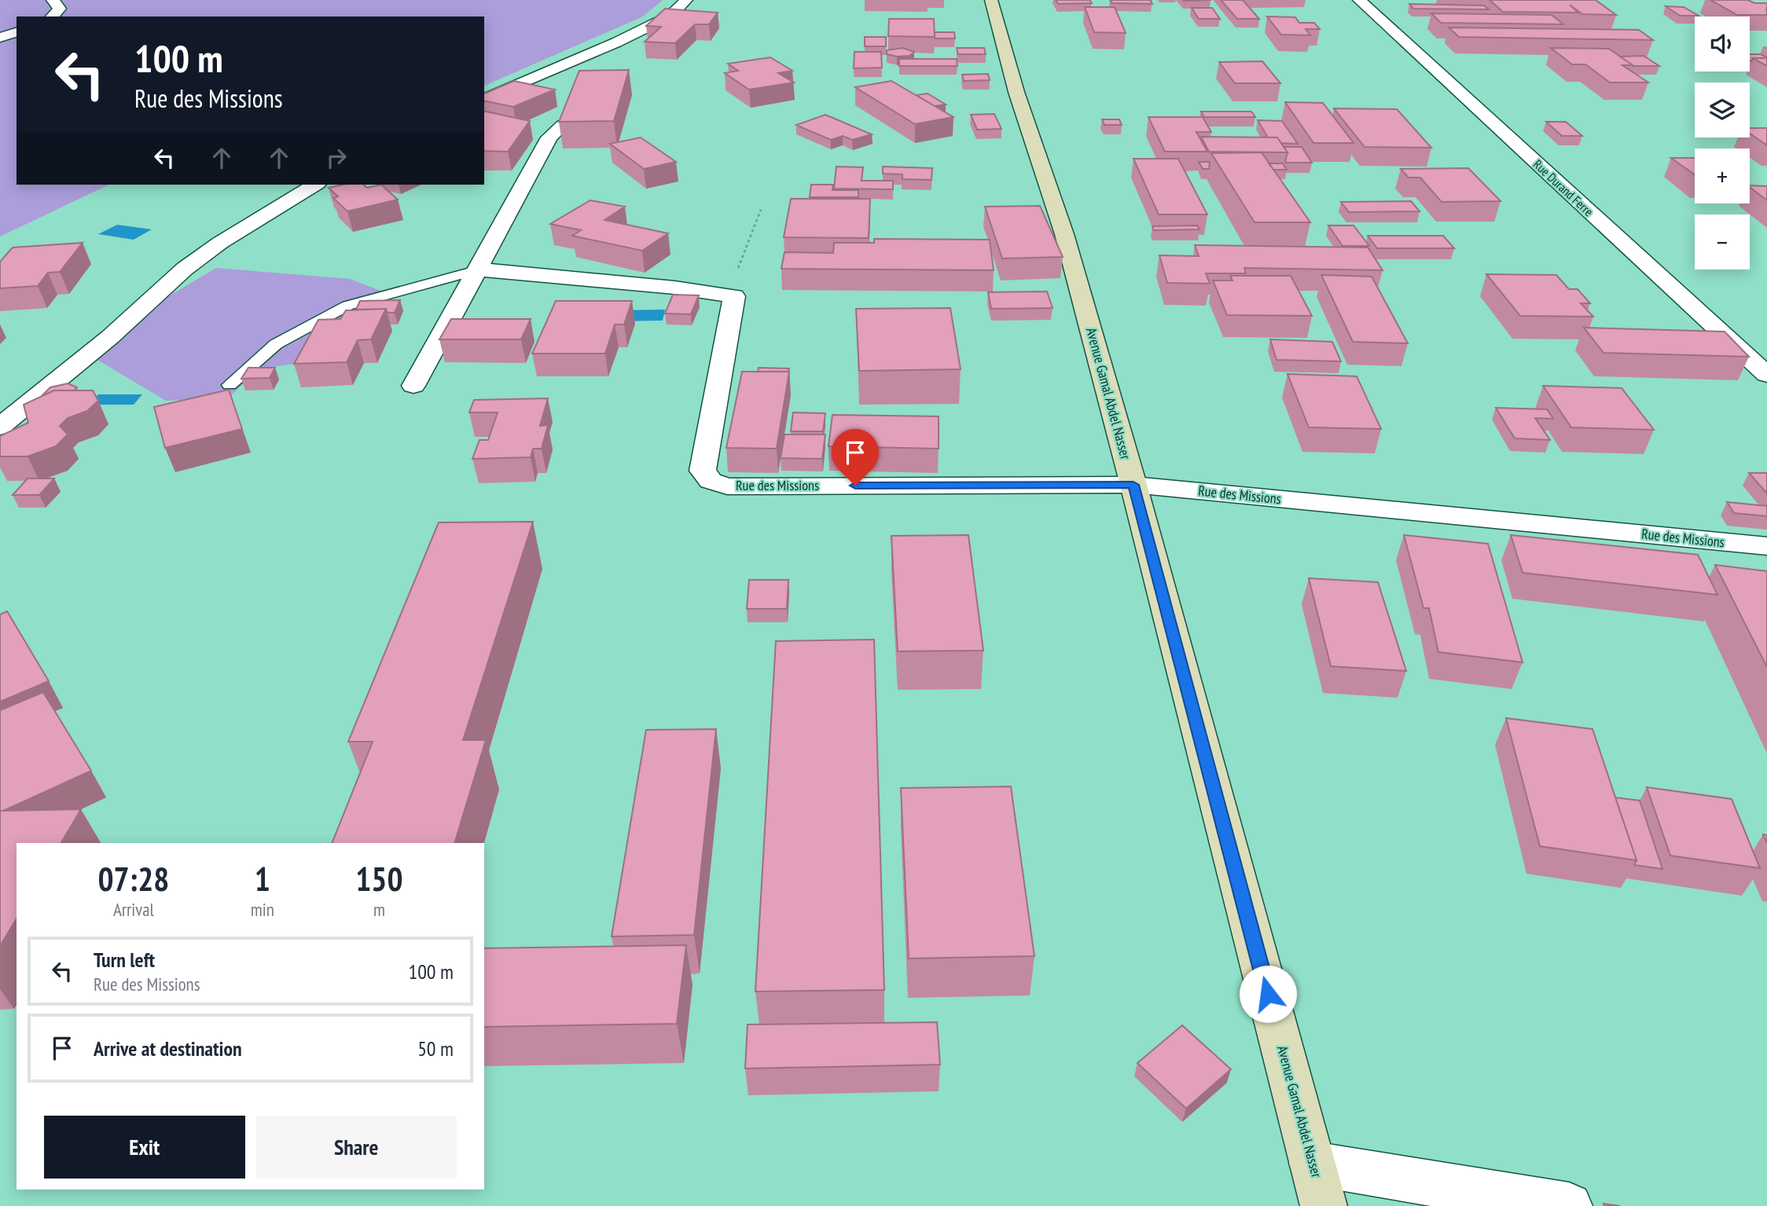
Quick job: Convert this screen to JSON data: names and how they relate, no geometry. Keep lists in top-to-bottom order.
{
  "streets": {
    "street": ["Rue Durand Ferre", "Avenue Gamal Abdel Nasser", "Rue des Missions"]
  },
  "crossings": [
    ["Avenue Gamal Abdel Nasser", "Rue des Missions"]
  ],
  "page": {
    "map_buttons": ["+", "−"],
    "turn": ["100 m", "Rue des Missions"],
    "eta": [
      "07:28",
      "Arrival",
      "1",
      "min",
      "150",
      "m"
    ],
    "list": [
      {
        "name": "Turn left",
        "note": "Rue des Missions",
        "value": "100 m"
      },
      {
        "name": "Arrive at destination",
        "value": "50 m"
      }
    ],
    "buttons": ["Exit", "Share"]
  }
}
